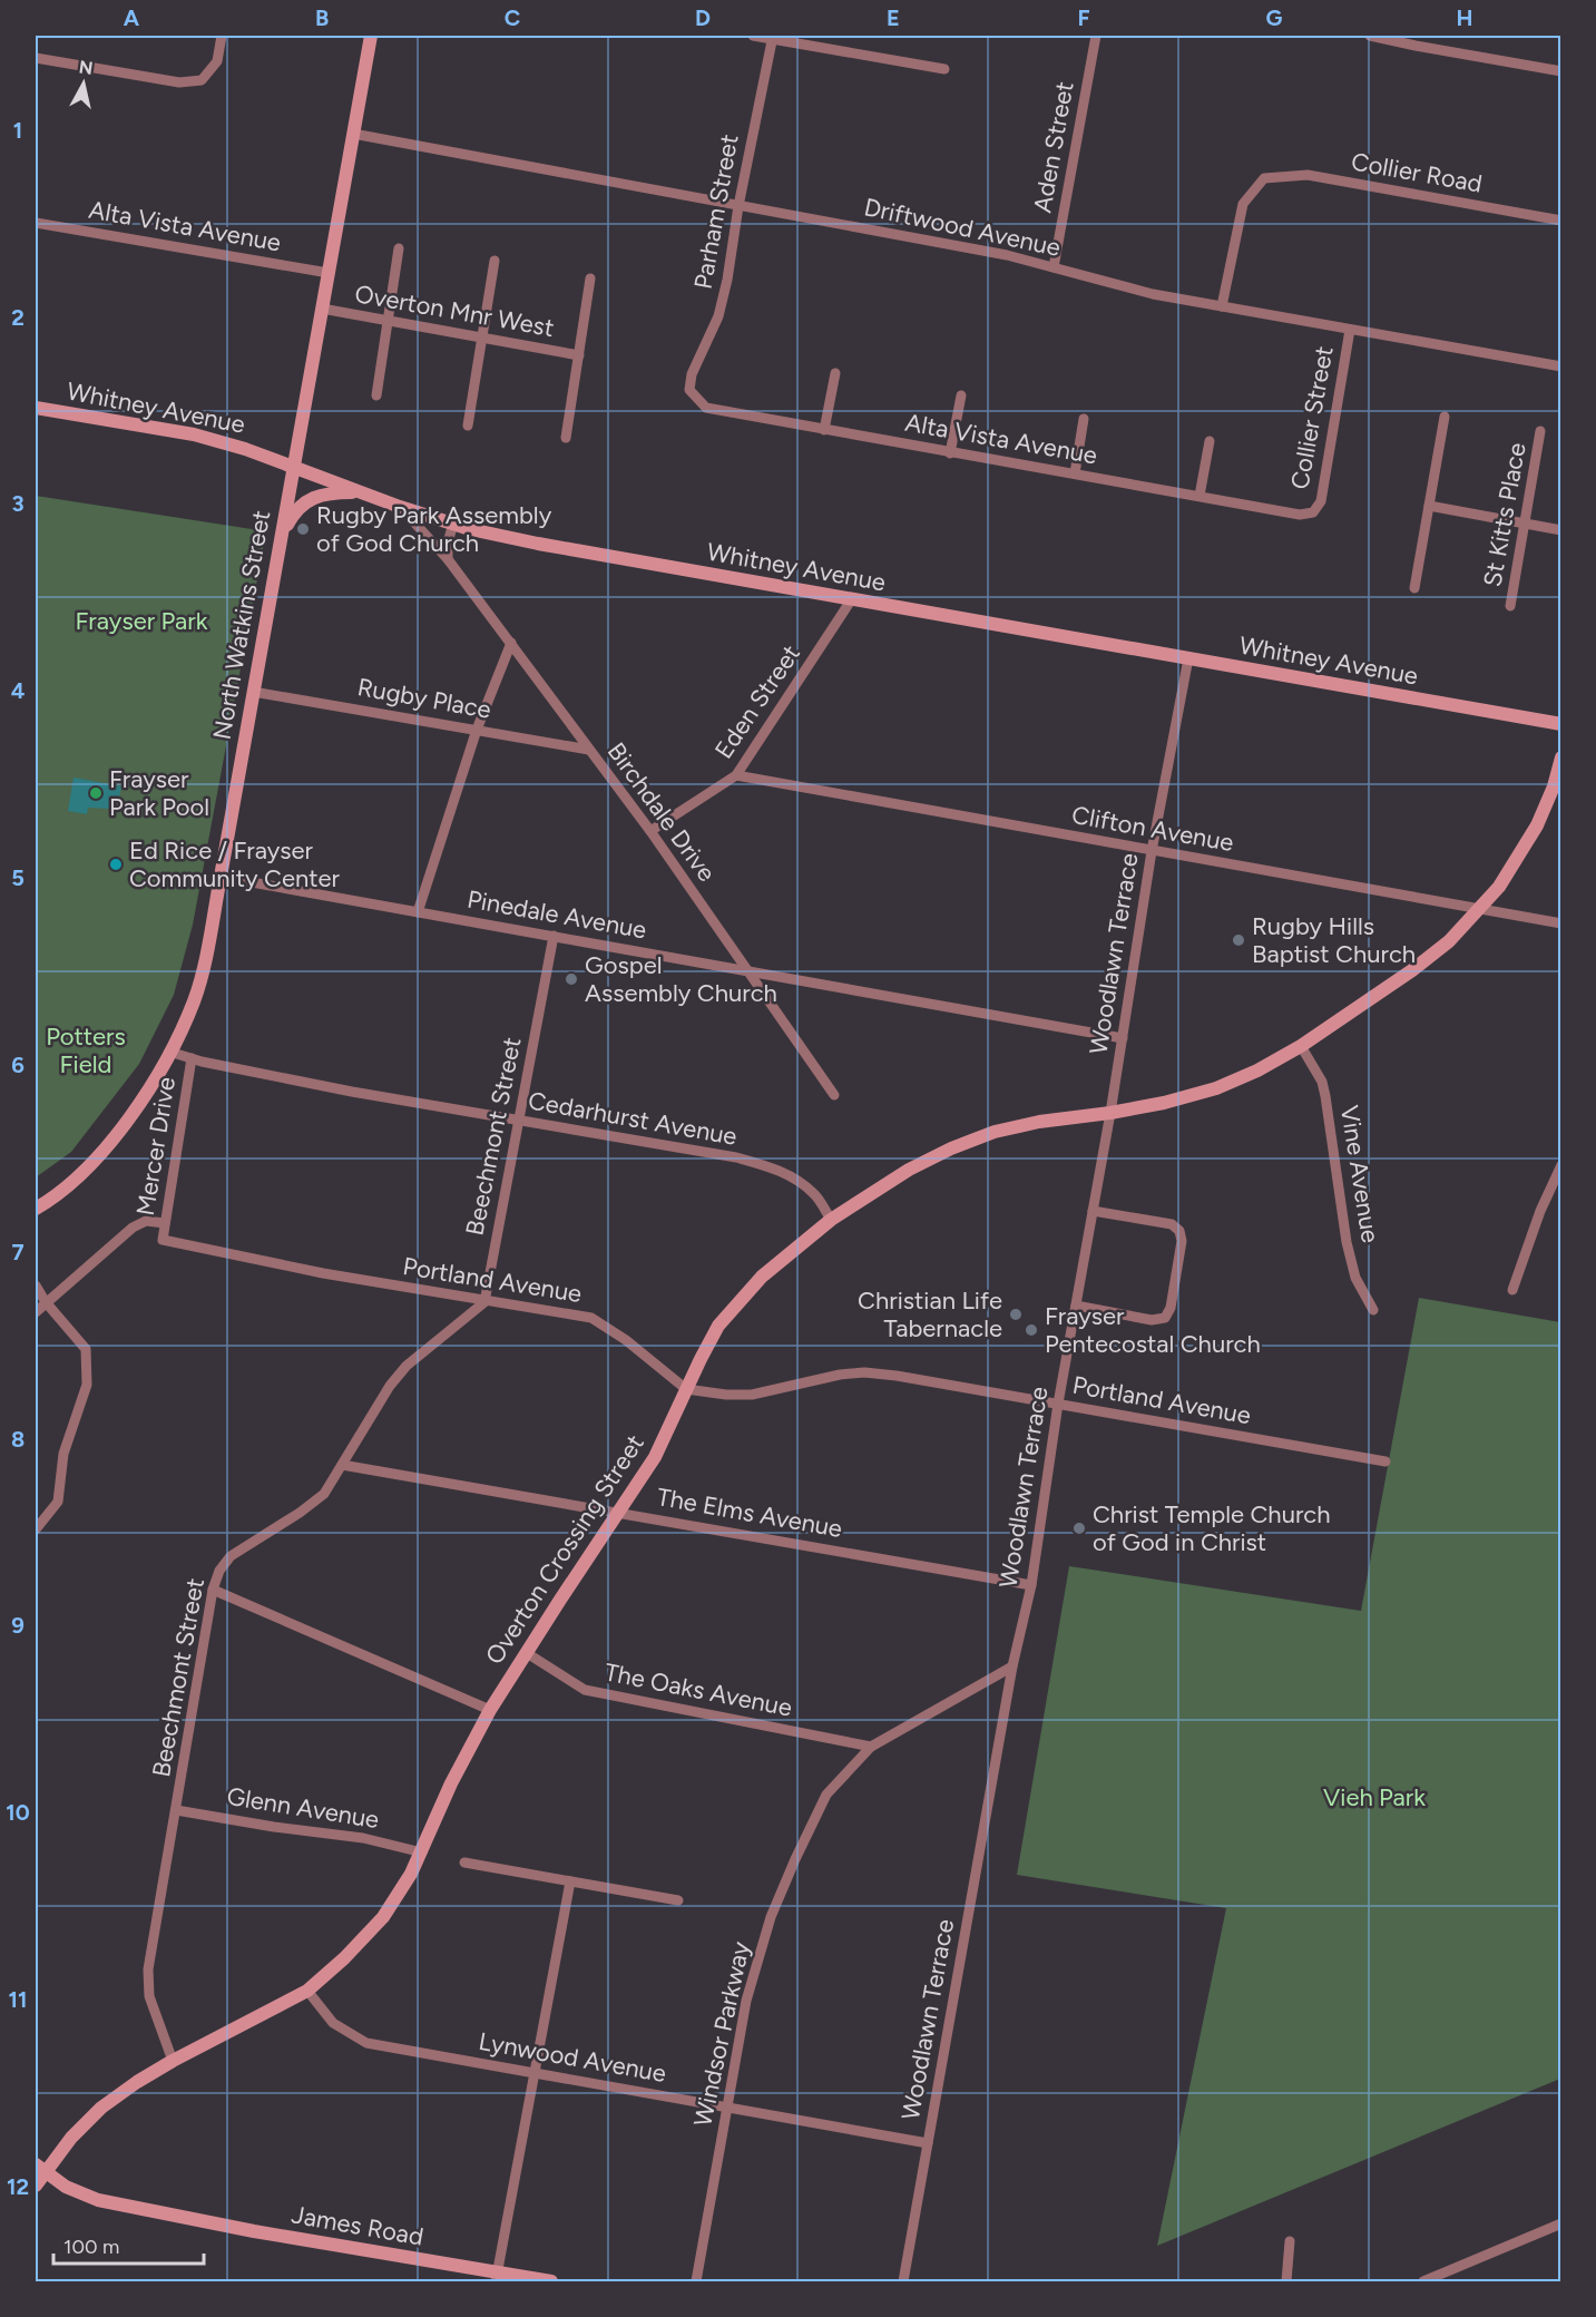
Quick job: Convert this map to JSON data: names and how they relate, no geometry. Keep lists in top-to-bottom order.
{
  "streets": {
    "main road": [
      "Whitney Avenue",
      "North Watkins Street",
      "Overton Crossing Street",
      "James Road"
    ],
    "street": [
      "Aden Street",
      "Collier Road",
      "Parham Street",
      "Alta Vista Avenue",
      "Driftwood Avenue",
      "Overton Mnr West",
      "Collier Street",
      "St Kitts Place",
      "Rugby Place",
      "Eden Street",
      "Birchdale Drive",
      "Clifton Avenue",
      "Pinedale Avenue",
      "Woodlawn Terrace",
      "Cedarhurst Avenue",
      "Beechmont Street",
      "Mercer Drive",
      "Vine Avenue",
      "Portland Avenue",
      "The Elms Avenue",
      "The Oaks Avenue",
      "Glenn Avenue",
      "Windsor Parkway",
      "Lynwood Avenue"
    ]
  },
  "crossings": [
    ["Aden Street", "Driftwood Avenue"],
    ["Collier Road", "Driftwood Avenue"],
    ["Parham Street", "Alta Vista Avenue"],
    ["Parham Street", "Driftwood Avenue"],
    ["Alta Vista Avenue", "Collier Street"],
    ["Alta Vista Avenue", "North Watkins Street"],
    ["Driftwood Avenue", "Collier Street"],
    ["Driftwood Avenue", "North Watkins Street"],
    ["Overton Mnr West", "North Watkins Street"],
    ["Whitney Avenue", "North Watkins Street"],
    ["Whitney Avenue", "Eden Street"],
    ["Whitney Avenue", "Birchdale Drive"],
    ["Whitney Avenue", "Woodlawn Terrace"],
    ["North Watkins Street", "Rugby Place"],
    ["North Watkins Street", "Pinedale Avenue"],
    ["North Watkins Street", "Cedarhurst Avenue"],
    ["Rugby Place", "Birchdale Drive"],
    ["Eden Street", "Birchdale Drive"],
    ["Eden Street", "Clifton Avenue"],
    ["Birchdale Drive", "Pinedale Avenue"],
    ["Clifton Avenue", "Woodlawn Terrace"],
    ["Clifton Avenue", "Overton Crossing Street"],
    ["Pinedale Avenue", "Woodlawn Terrace"],
    ["Pinedale Avenue", "Beechmont Street"],
    ["Woodlawn Terrace", "Portland Avenue"],
    ["Woodlawn Terrace", "The Elms Avenue"],
    ["Woodlawn Terrace", "Overton Crossing Street"],
    ["Woodlawn Terrace", "Windsor Parkway"],
    ["Woodlawn Terrace", "Lynwood Avenue"],
    ["Cedarhurst Avenue", "Beechmont Street"],
    ["Cedarhurst Avenue", "Mercer Drive"],
    ["Cedarhurst Avenue", "Overton Crossing Street"],
    ["Beechmont Street", "Portland Avenue"],
    ["Beechmont Street", "The Elms Avenue"],
    ["Beechmont Street", "Overton Crossing Street"],
    ["Beechmont Street", "Glenn Avenue"],
    ["Mercer Drive", "Portland Avenue"],
    ["Vine Avenue", "Overton Crossing Street"],
    ["Portland Avenue", "Overton Crossing Street"],
    ["The Elms Avenue", "Overton Crossing Street"],
    ["Overton Crossing Street", "The Oaks Avenue"],
    ["Overton Crossing Street", "Glenn Avenue"],
    ["Overton Crossing Street", "Lynwood Avenue"],
    ["Overton Crossing Street", "James Road"],
    ["The Oaks Avenue", "Windsor Parkway"],
    ["Windsor Parkway", "Lynwood Avenue"]
  ],
  "parks": ["Frayser Park", "Potters Field", "Vieh Park"],
  "places": [
    "Rugby Park Assembly of God Church",
    "Frayser Park Pool",
    "Ed Rice / Frayser Community Center",
    "Rugby Hills Baptist Church",
    "Gospel Assembly Church",
    "Christian Life Tabernacle",
    "Frayser Pentecostal Church",
    "Christ Temple Church of God in Christ"
  ],
  "scale_bar": "100 m",
  "north": "top",
  "grid": {
    "columns": [
      "A",
      "B",
      "C",
      "D",
      "E",
      "F",
      "G",
      "H"
    ],
    "rows": [
      "1",
      "2",
      "3",
      "4",
      "5",
      "6",
      "7",
      "8",
      "9",
      "10",
      "11",
      "12"
    ]
  }
}
